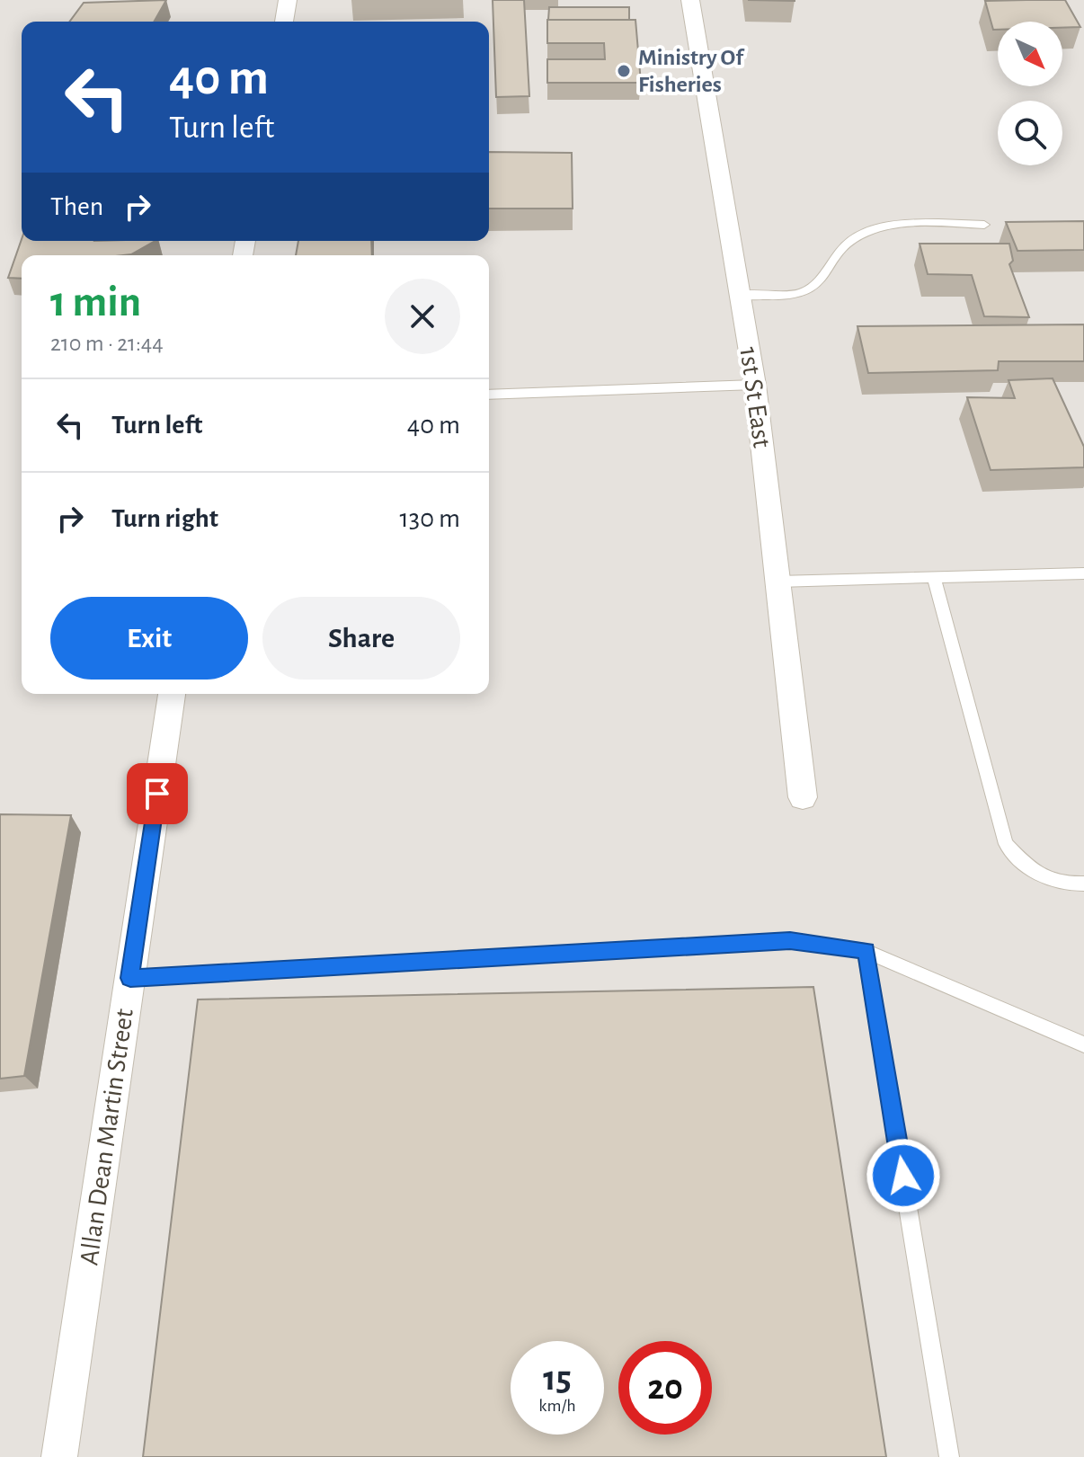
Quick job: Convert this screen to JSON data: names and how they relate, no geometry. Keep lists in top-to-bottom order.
{
  "streets": {
    "street": ["1st St East", "Allan Dean Martin Street"]
  },
  "places": ["Ministry Of Fisheries"],
  "north": "bottom right",
  "page": {
    "turn": ["40 m", "Turn left"],
    "then": "Then",
    "heading": ["1 min", "210 m · 21:44"],
    "list": [
      {
        "name": "Turn left",
        "value": "40 m"
      },
      {
        "name": "Turn right",
        "value": "130 m"
      }
    ],
    "buttons": ["Exit", "Share"],
    "speed": "15 km/h",
    "limit": "20"
  }
}
